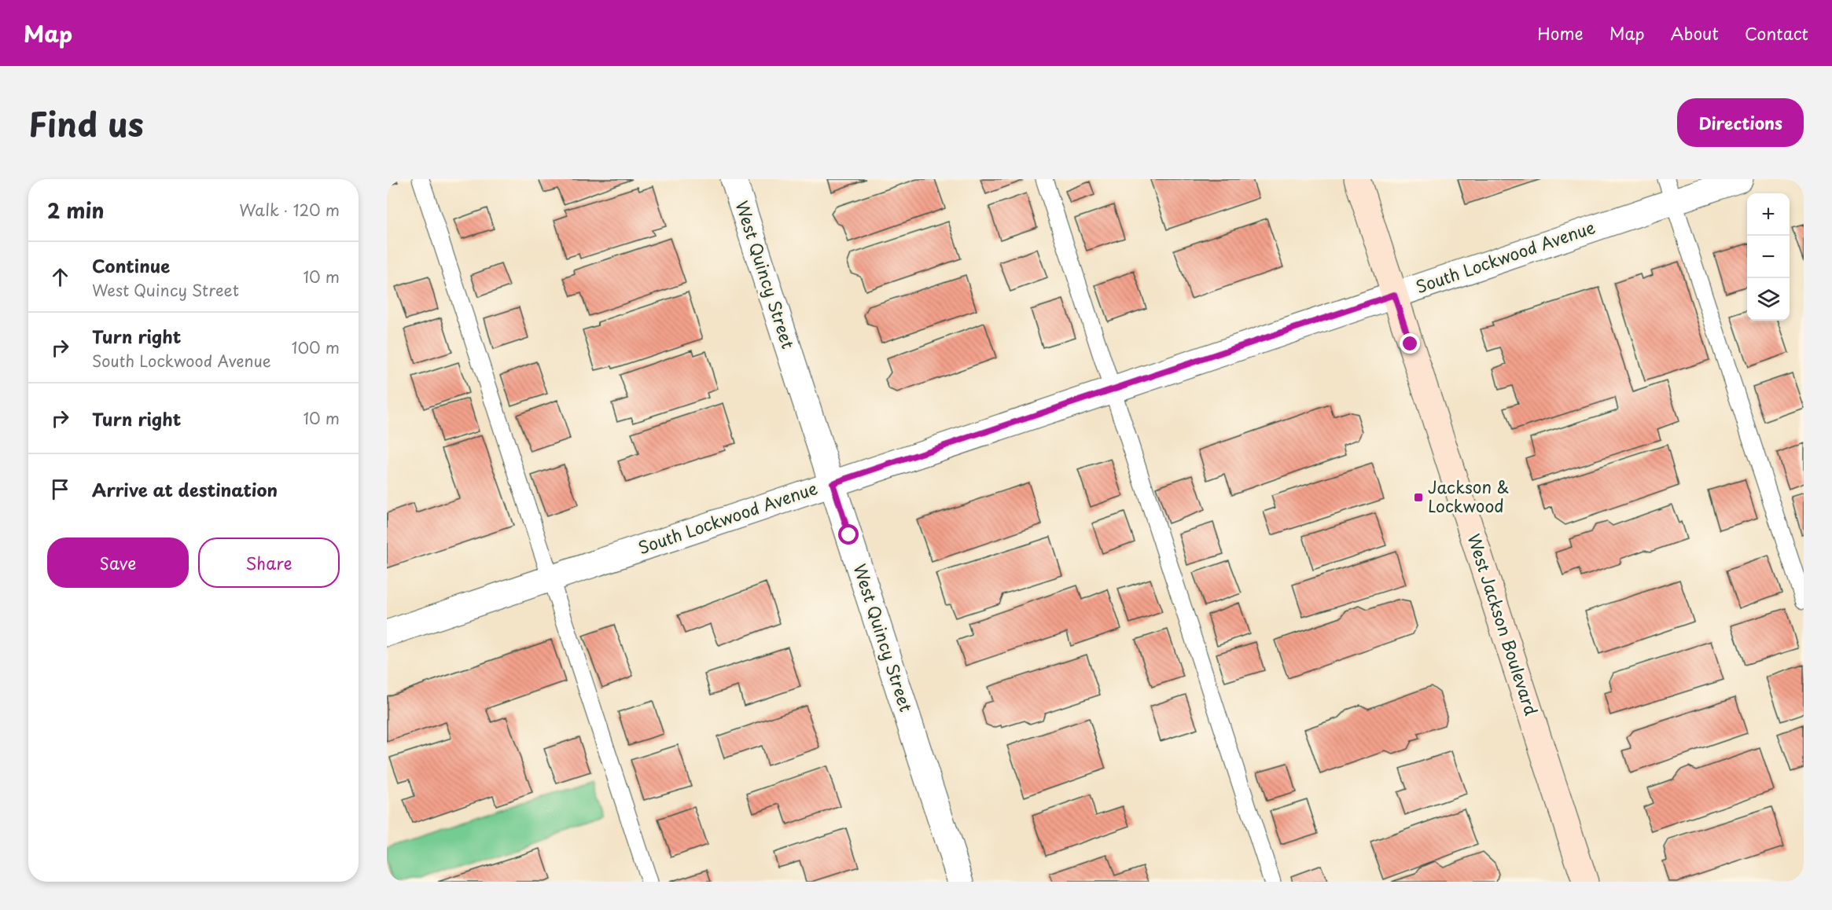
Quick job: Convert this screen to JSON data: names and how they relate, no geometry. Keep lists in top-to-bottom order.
{
  "streets": {
    "street": ["South Lockwood Avenue", "West Quincy Street", "West Jackson Boulevard"]
  },
  "crossings": [
    ["South Lockwood Avenue", "West Quincy Street"],
    ["South Lockwood Avenue", "West Jackson Boulevard"]
  ],
  "places": {
    "transit": ["Jackson & Lockwood"]
  },
  "page": {
    "header": "Map",
    "nav": [
      "Home",
      "Map",
      "About",
      "Contact"
    ],
    "title": "Find us",
    "buttons": [
      "Directions",
      ["Save", "Share"]
    ],
    "heading": ["2 min", "Walk · 120 m"],
    "map_buttons": ["+", "−"],
    "list": [
      ["Continue", "West Quincy Street", "10 m"],
      ["Turn right", "South Lockwood Avenue", "100 m"],
      ["Turn right", "10 m"],
      "Arrive at destination"
    ]
  }
}
